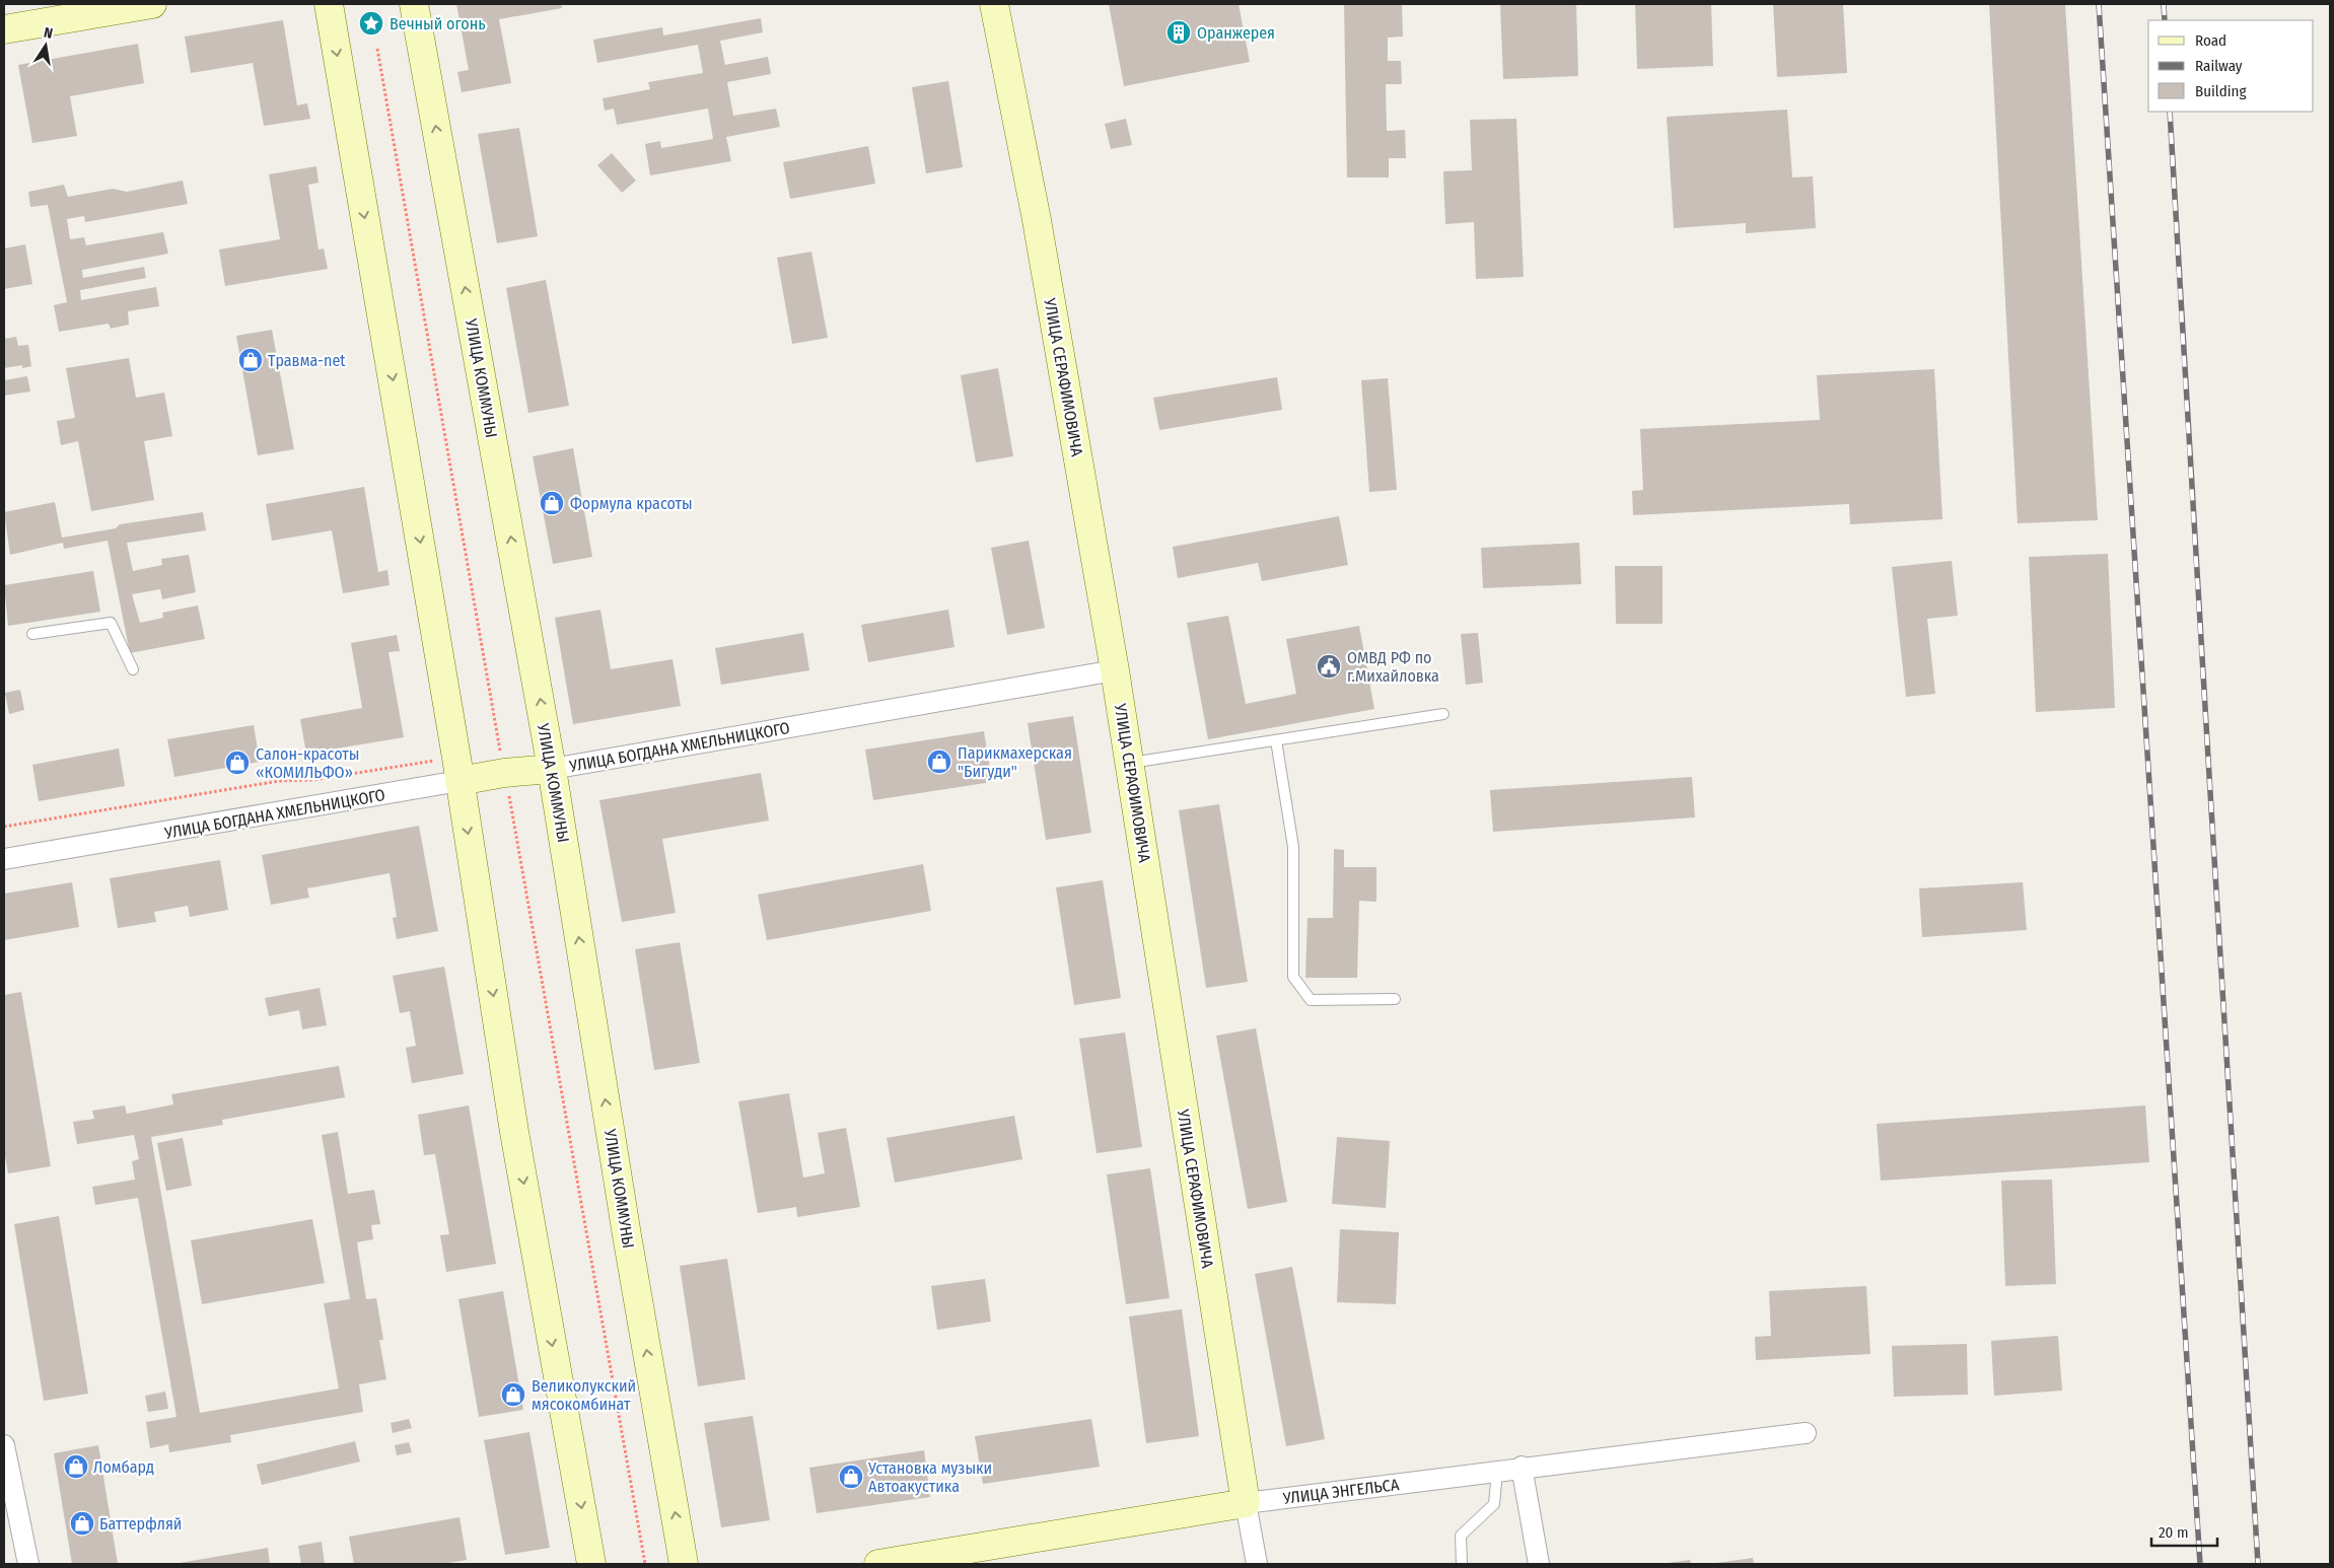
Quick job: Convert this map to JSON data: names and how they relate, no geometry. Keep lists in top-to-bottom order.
{
  "streets": {
    "street": [
      "УЛИЦА СЕРАФИМОВИЧА",
      "УЛИЦА КОММУНЫ",
      "УЛИЦА БОГДАНА ХМЕЛЬНИЦКОГО",
      "УЛИЦА ЭНГЕЛЬСА"
    ]
  },
  "crossings": [
    ["УЛИЦА СЕРАФИМОВИЧА", "УЛИЦА БОГДАНА ХМЕЛЬНИЦКОГО"],
    ["УЛИЦА СЕРАФИМОВИЧА", "УЛИЦА ЭНГЕЛЬСА"],
    ["УЛИЦА КОММУНЫ", "УЛИЦА БОГДАНА ХМЕЛЬНИЦКОГО"]
  ],
  "places": {
    "place": ["Вечный огонь"],
    "building": ["Оранжерея"],
    "shop": [
      "Травма-net",
      "Формула красоты",
      "Парикмахерская \"Бигуди\"",
      "Салон-красоты «КОМИЛЬФО»",
      "Великолукский мясокомбинат",
      "Ломбард",
      "Установка музыки Автоакустика",
      "Баттерфляй"
    ],
    "public building": ["ОМВД РФ по г.Михайловка"]
  },
  "legend": ["Road", "Railway", "Building"],
  "scale_bar": "20 m",
  "north": "top"
}
